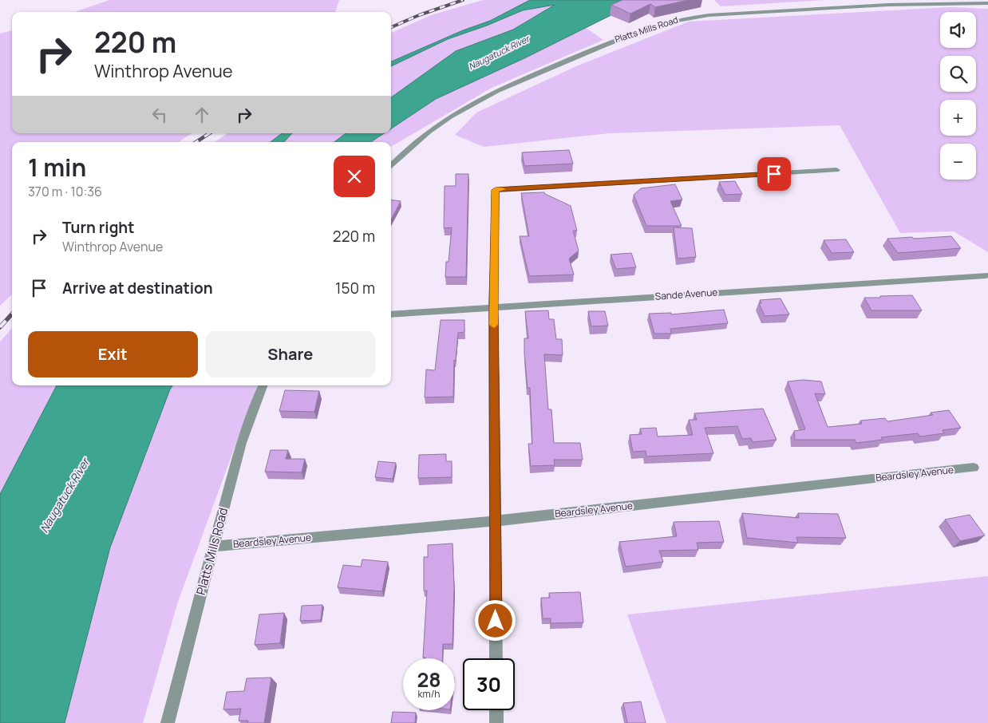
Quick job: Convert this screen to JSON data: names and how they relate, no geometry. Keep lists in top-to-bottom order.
{
  "streets": {
    "street": ["Platts Mills Road", "Sande Avenue", "Beardsley Avenue"]
  },
  "crossings": [
    ["Platts Mills Road", "Beardsley Avenue"]
  ],
  "water": ["Naugatuck River"],
  "page": {
    "map_buttons": ["+", "−"],
    "turn": ["220 m", "Winthrop Avenue"],
    "heading": ["1 min", "370 m · 10:36"],
    "list": [
      {
        "name": "Turn right",
        "note": "Winthrop Avenue",
        "value": "220 m"
      },
      {
        "name": "Arrive at destination",
        "value": "150 m"
      }
    ],
    "buttons": ["Exit", "Share"],
    "speed": "28 km/h",
    "limit": "30"
  }
}
